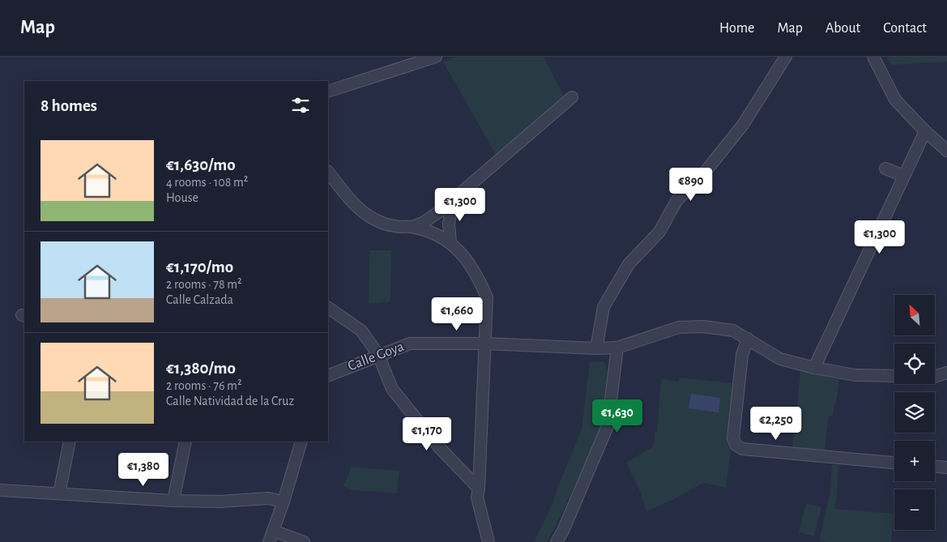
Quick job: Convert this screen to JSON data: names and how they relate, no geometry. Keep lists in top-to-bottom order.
{
  "streets": {
    "street": ["Calle Goya"]
  },
  "north": "top left",
  "page": {
    "header": "Map",
    "nav": [
      "Home",
      "Map",
      "About",
      "Contact"
    ],
    "heading": "8 homes",
    "list": [
      {
        "name": "€1,630/mo",
        "note": "4 rooms · 108 m² · House"
      },
      {
        "name": "€1,170/mo",
        "note": "2 rooms · 78 m² · Calle Calzada"
      },
      {
        "name": "€1,380/mo",
        "note": "2 rooms · 76 m² · Calle Natividad de la Cruz"
      }
    ],
    "price": [
      "€890",
      "€1,300",
      "€1,300",
      "€1,660",
      "€1,630",
      "€2,250",
      "€1,170",
      "€1,380"
    ],
    "map_buttons": ["+", "−"]
  }
}
